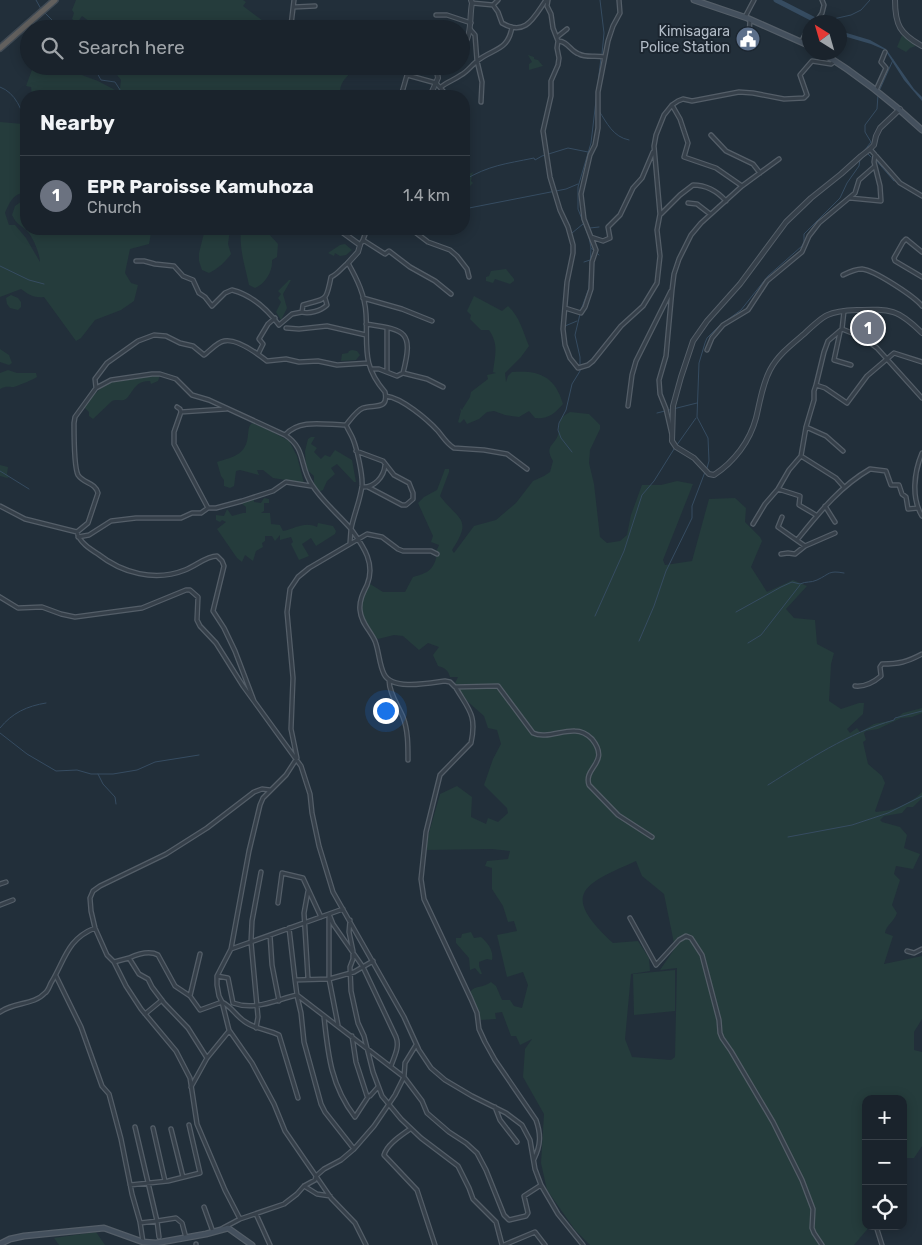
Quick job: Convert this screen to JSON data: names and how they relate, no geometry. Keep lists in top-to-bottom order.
{
  "places": {
    "public building": ["Kimisagara Police Station"]
  },
  "north": "top left",
  "page": {
    "search": "Search here",
    "heading": "Nearby",
    "list": [
      {
        "mark": "1",
        "name": "EPR Paroisse Kamuhoza",
        "note": "Church",
        "value": "1.4 km"
      }
    ],
    "pins": "1",
    "map_buttons": ["+", "−"]
  }
}
